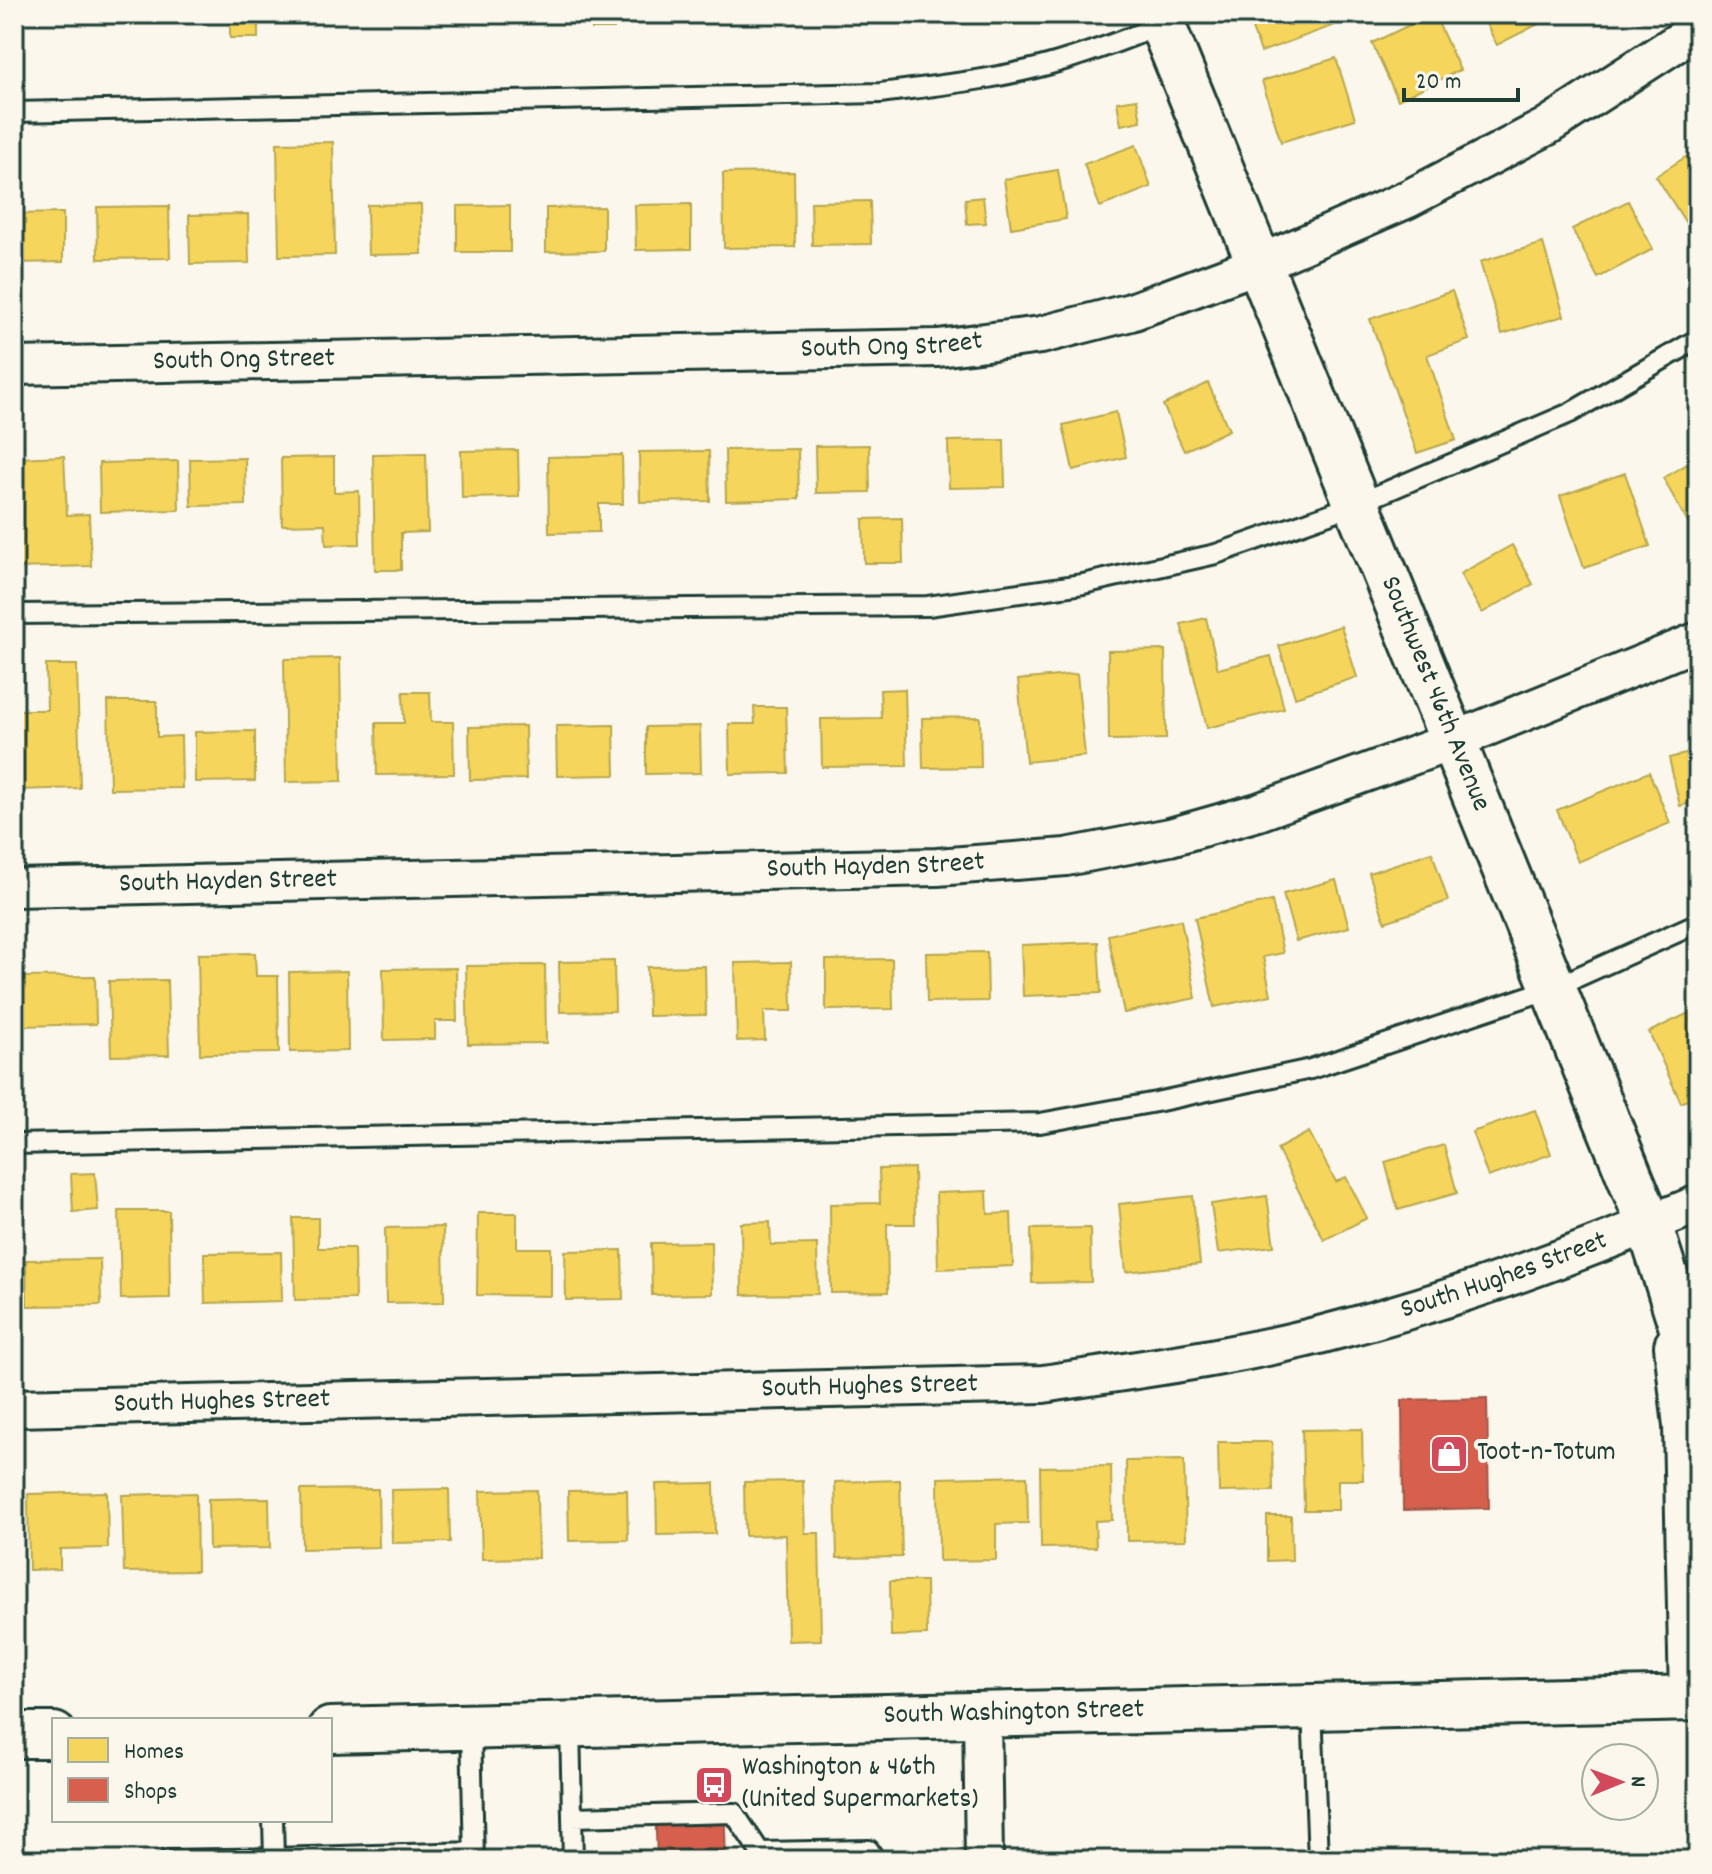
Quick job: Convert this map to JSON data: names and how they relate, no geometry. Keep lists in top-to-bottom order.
{
  "streets": {
    "main road": ["Southwest 46th Avenue", "South Washington Street"],
    "street": ["South Ong Street", "South Hayden Street", "South Hughes Street"]
  },
  "crossings": [
    ["South Ong Street", "Southwest 46th Avenue"],
    ["Southwest 46th Avenue", "South Hayden Street"],
    ["Southwest 46th Avenue", "South Hughes Street"]
  ],
  "places": {
    "shop": ["Toot-n-Totum"],
    "bus stop": ["Washington & 46th (United Supermarkets)"]
  },
  "legend": ["Homes", "Shops"],
  "scale_bar": "20 m",
  "north": "right"
}
